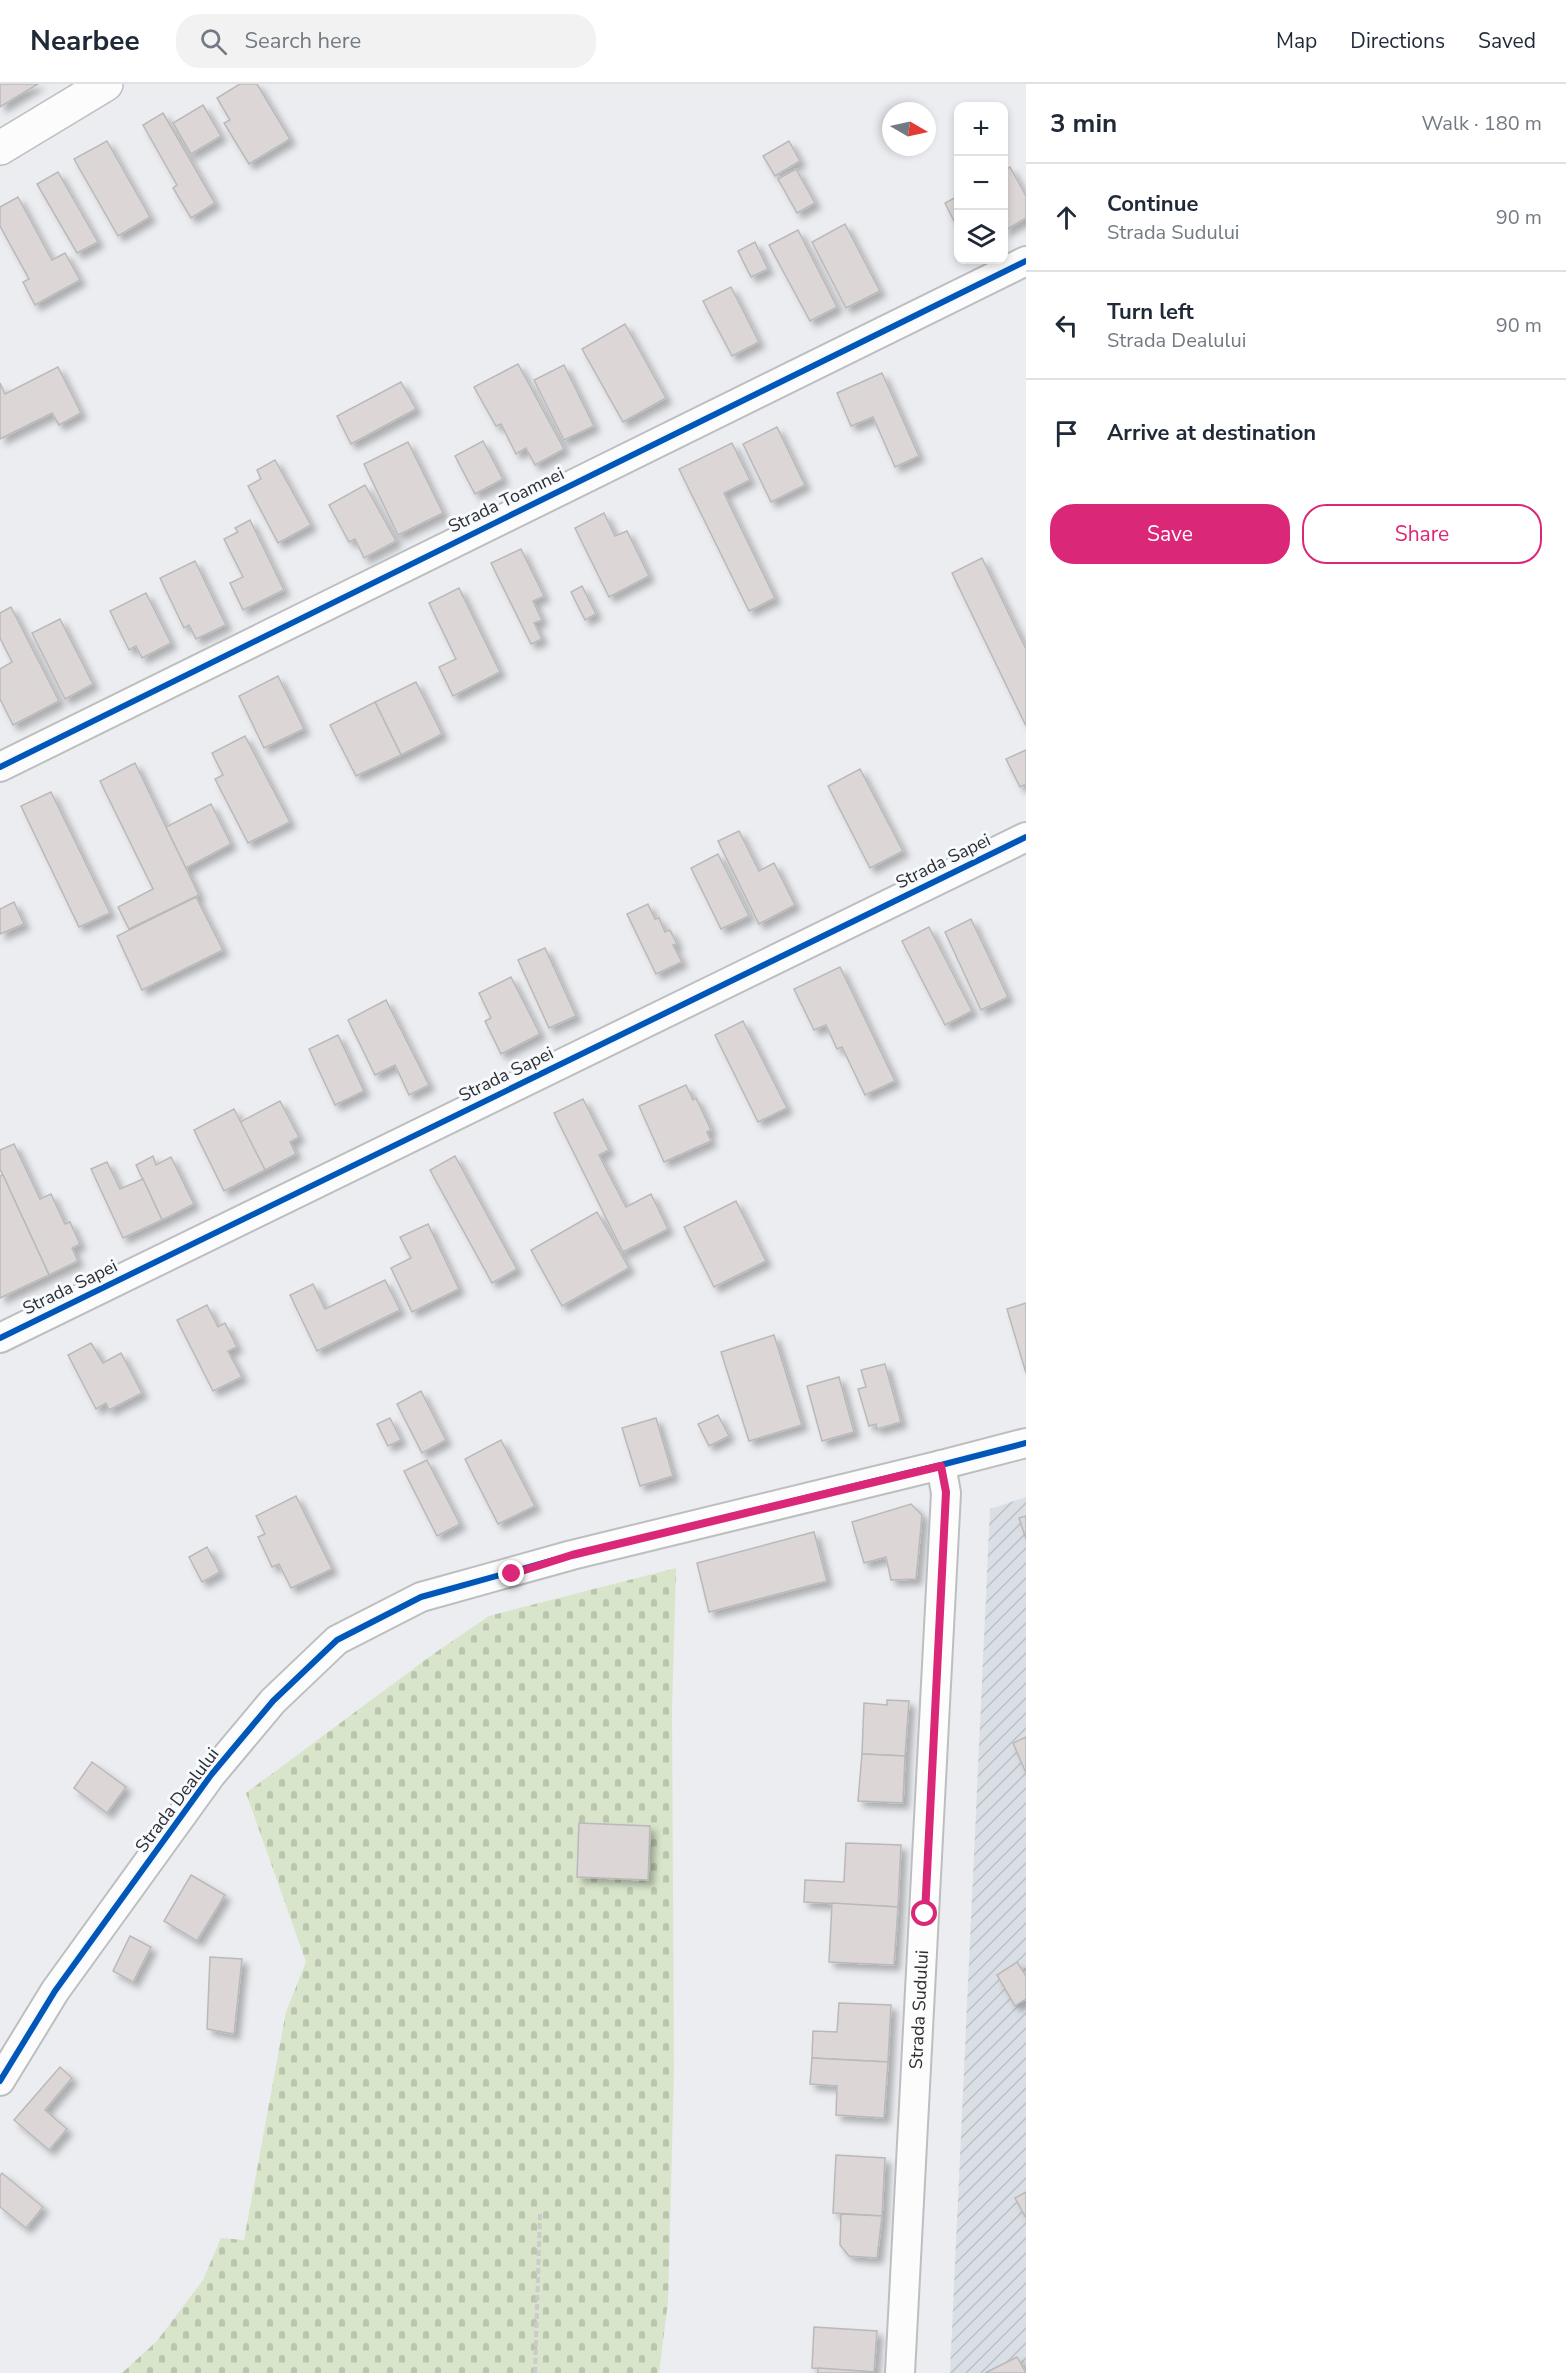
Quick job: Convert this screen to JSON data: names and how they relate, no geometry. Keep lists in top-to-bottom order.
{
  "streets": {
    "street": [
      "Strada Toamnei",
      "Strada Sapei",
      "Strada Dealului",
      "Strada Sudului"
    ]
  },
  "crossings": [
    ["Strada Dealului", "Strada Sudului"]
  ],
  "north": "right",
  "page": {
    "header": "Nearbee",
    "search": "Search here",
    "nav": ["Map", "Directions", "Saved"],
    "heading": ["3 min", "Walk · 180 m"],
    "map_buttons": ["+", "−"],
    "list": [
      ["Continue", "Strada Sudului", "90 m"],
      ["Turn left", "Strada Dealului", "90 m"],
      "Arrive at destination"
    ],
    "buttons": ["Save", "Share"]
  }
}
